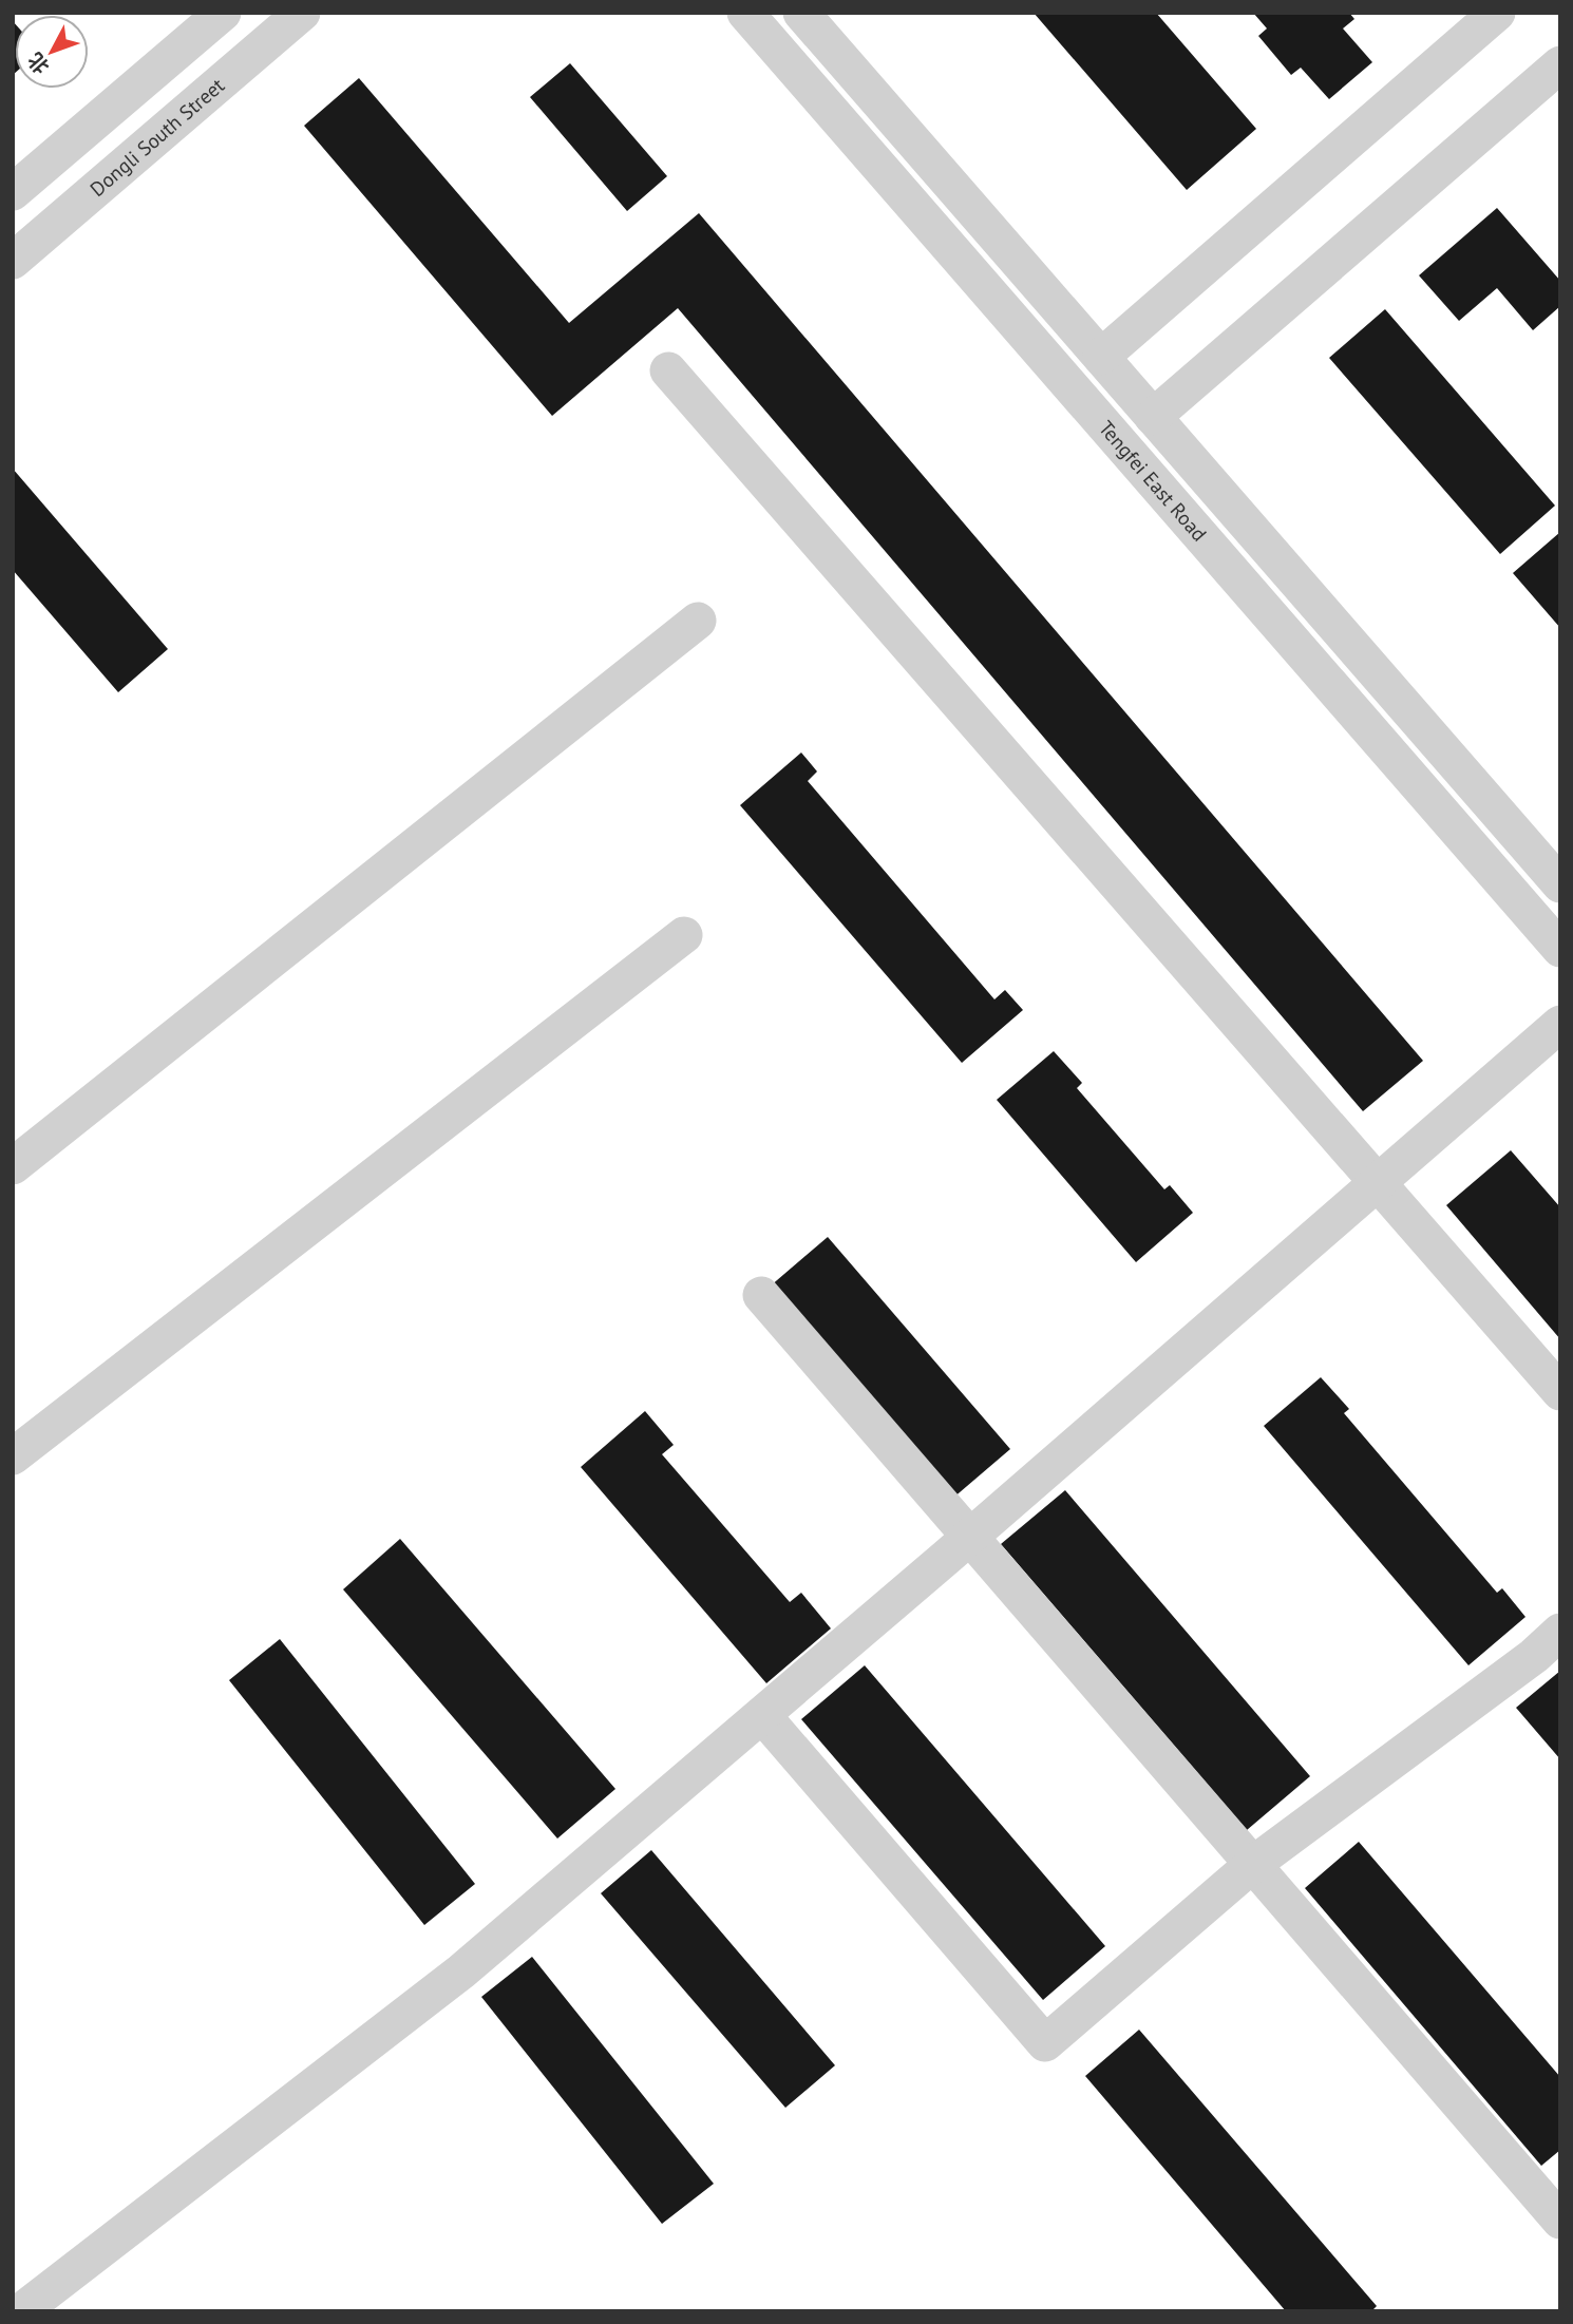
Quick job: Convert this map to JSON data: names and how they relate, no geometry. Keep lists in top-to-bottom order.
{
  "streets": {
    "street": ["Dongli South Street", "Tengfei East Road"]
  },
  "north": "bottom left"
}
